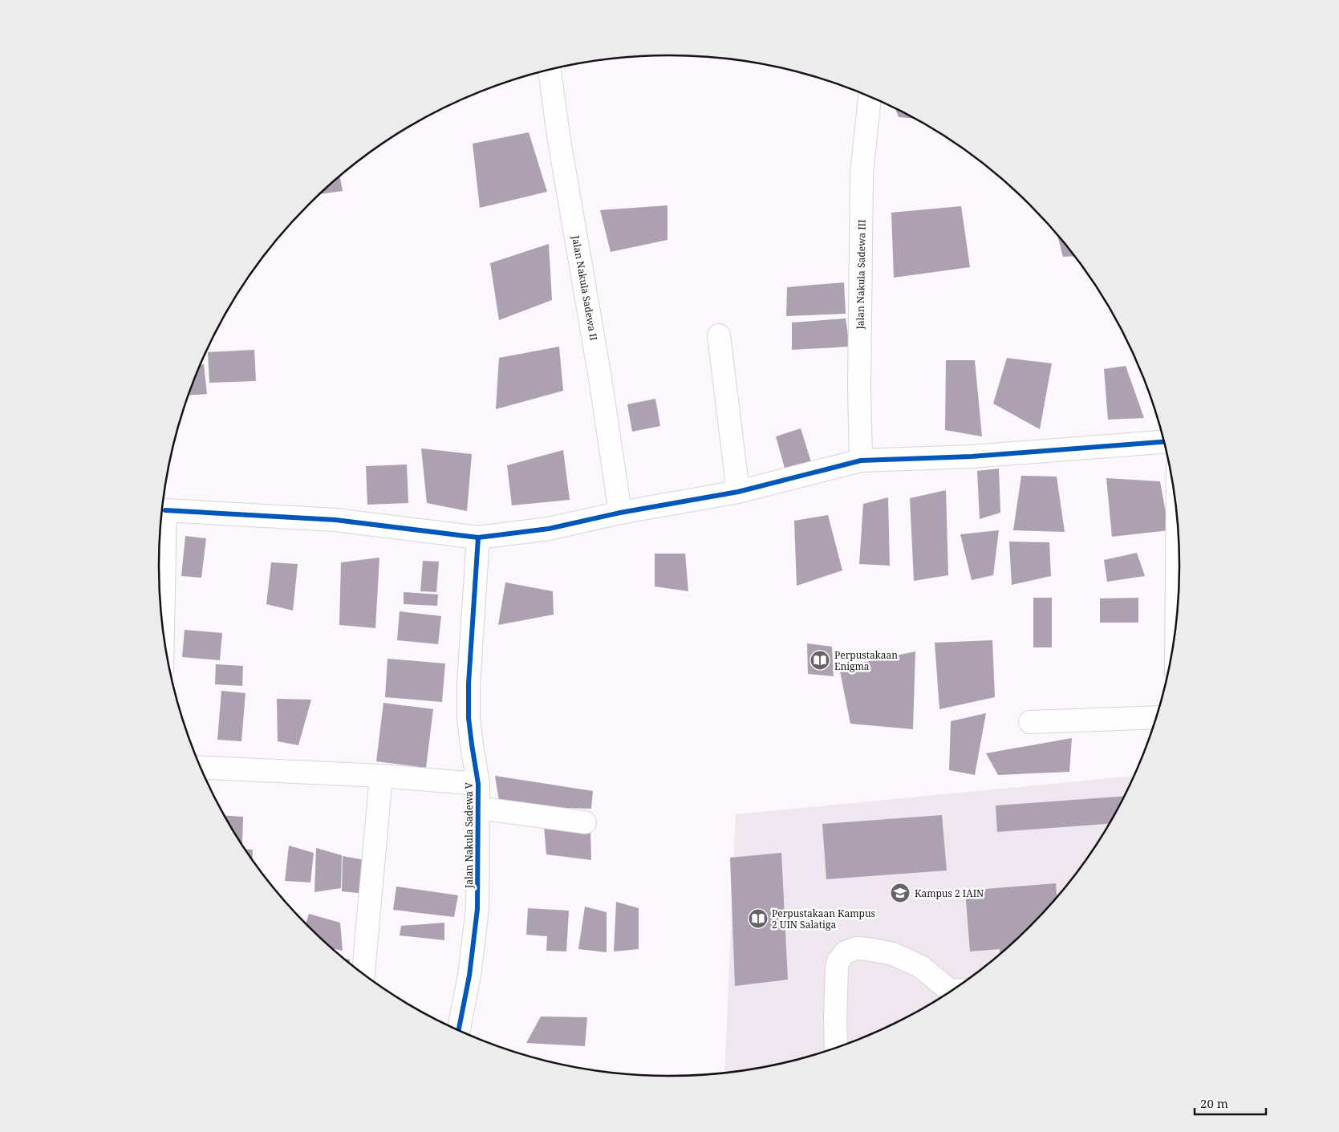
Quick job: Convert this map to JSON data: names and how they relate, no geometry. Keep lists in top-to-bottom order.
{
  "streets": {
    "street": ["Jalan Nakula Sadewa III", "Jalan Nakula Sadewa II", "Jalan Nakula Sadewa V"]
  },
  "places": {
    "library": ["Perpustakaan Enigma", "Perpustakaan Kampus 2 UIN Salatiga"],
    "school or university": ["Kampus 2 IAIN"]
  },
  "scale_bar": "20 m"
}
